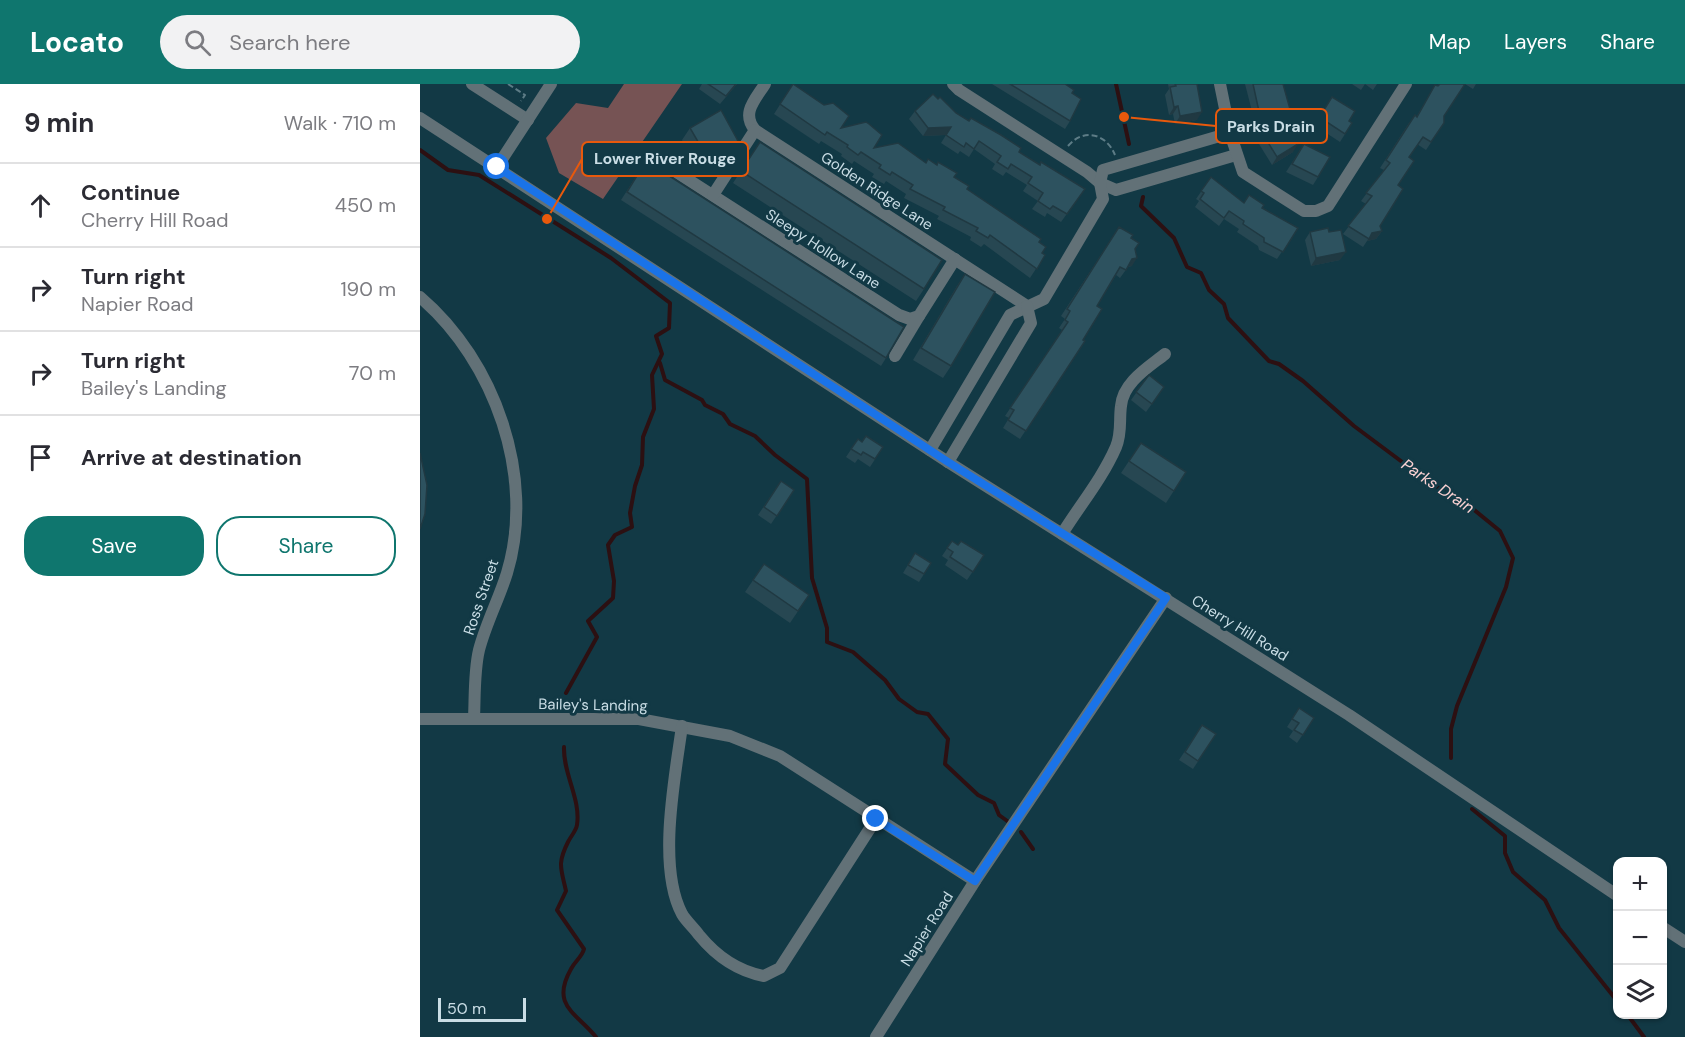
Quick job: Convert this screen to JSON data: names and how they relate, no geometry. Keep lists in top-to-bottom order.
{
  "streets": {
    "street": [
      "Golden Ridge Lane",
      "Sleepy Hollow Lane",
      "Ross Street",
      "Cherry Hill Road",
      "Bailey's Landing",
      "Napier Road"
    ]
  },
  "crossings": [
    ["Ross Street", "Bailey's Landing"],
    ["Cherry Hill Road", "Napier Road"],
    ["Bailey's Landing", "Napier Road"]
  ],
  "water": ["Parks Drain"],
  "places": ["Parks Drain", "Lower River Rouge"],
  "scale_bar": "50 m",
  "page": {
    "header": "Locato",
    "search": "Search here",
    "nav": ["Map", "Layers", "Share"],
    "heading": ["9 min", "Walk · 710 m"],
    "list": [
      ["Continue", "Cherry Hill Road", "450 m"],
      ["Turn right", "Napier Road", "190 m"],
      ["Turn right", "Bailey's Landing", "70 m"],
      "Arrive at destination"
    ],
    "buttons": ["Save", "Share"],
    "map_buttons": ["+", "−"],
    "scale": "50 m"
  }
}
